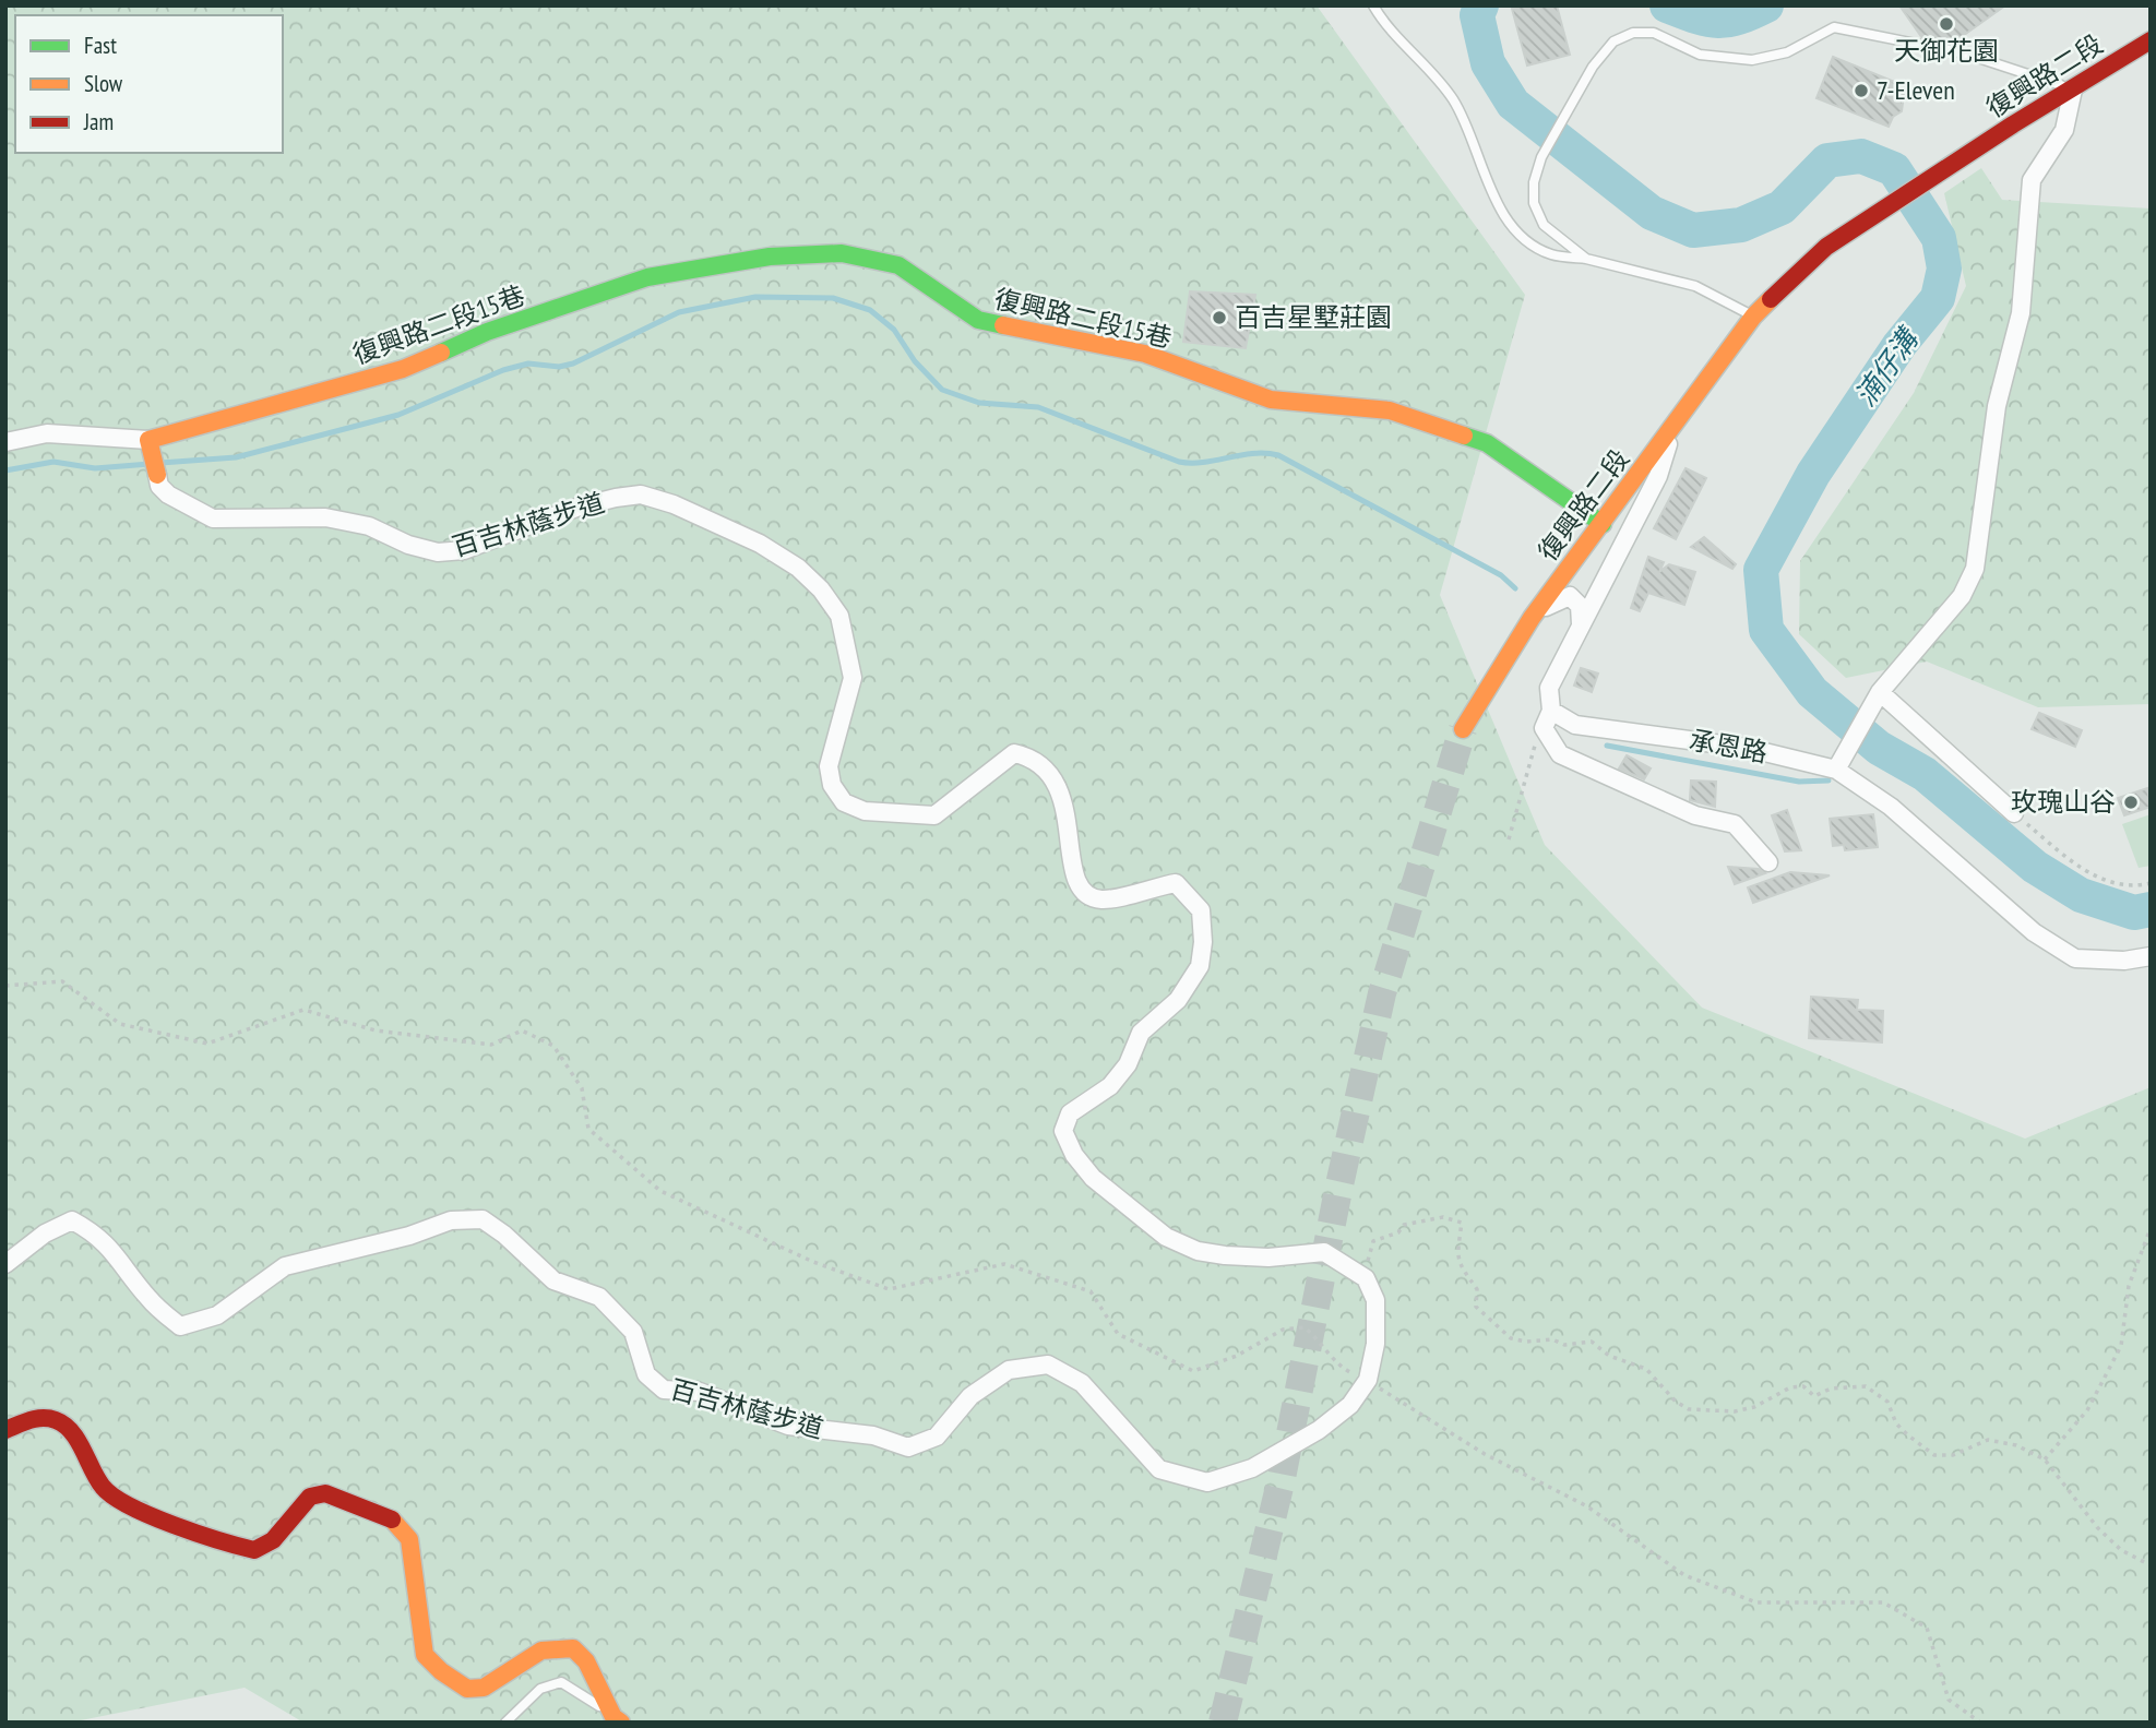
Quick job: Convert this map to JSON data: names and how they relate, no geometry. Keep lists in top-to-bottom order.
{
  "streets": {
    "street": [
      "復興路二段",
      "復興路二段15巷",
      "百吉林蔭步道",
      "承恩路"
    ]
  },
  "crossings": [
    ["復興路二段", "復興路二段15巷"],
    ["復興路二段15巷", "百吉林蔭步道"]
  ],
  "water": ["湳仔溝"],
  "places": [
    "天御花園",
    "7-Eleven",
    "百吉星墅莊園",
    "玫瑰山谷"
  ],
  "legend": ["Fast", "Slow", "Jam"]
}
